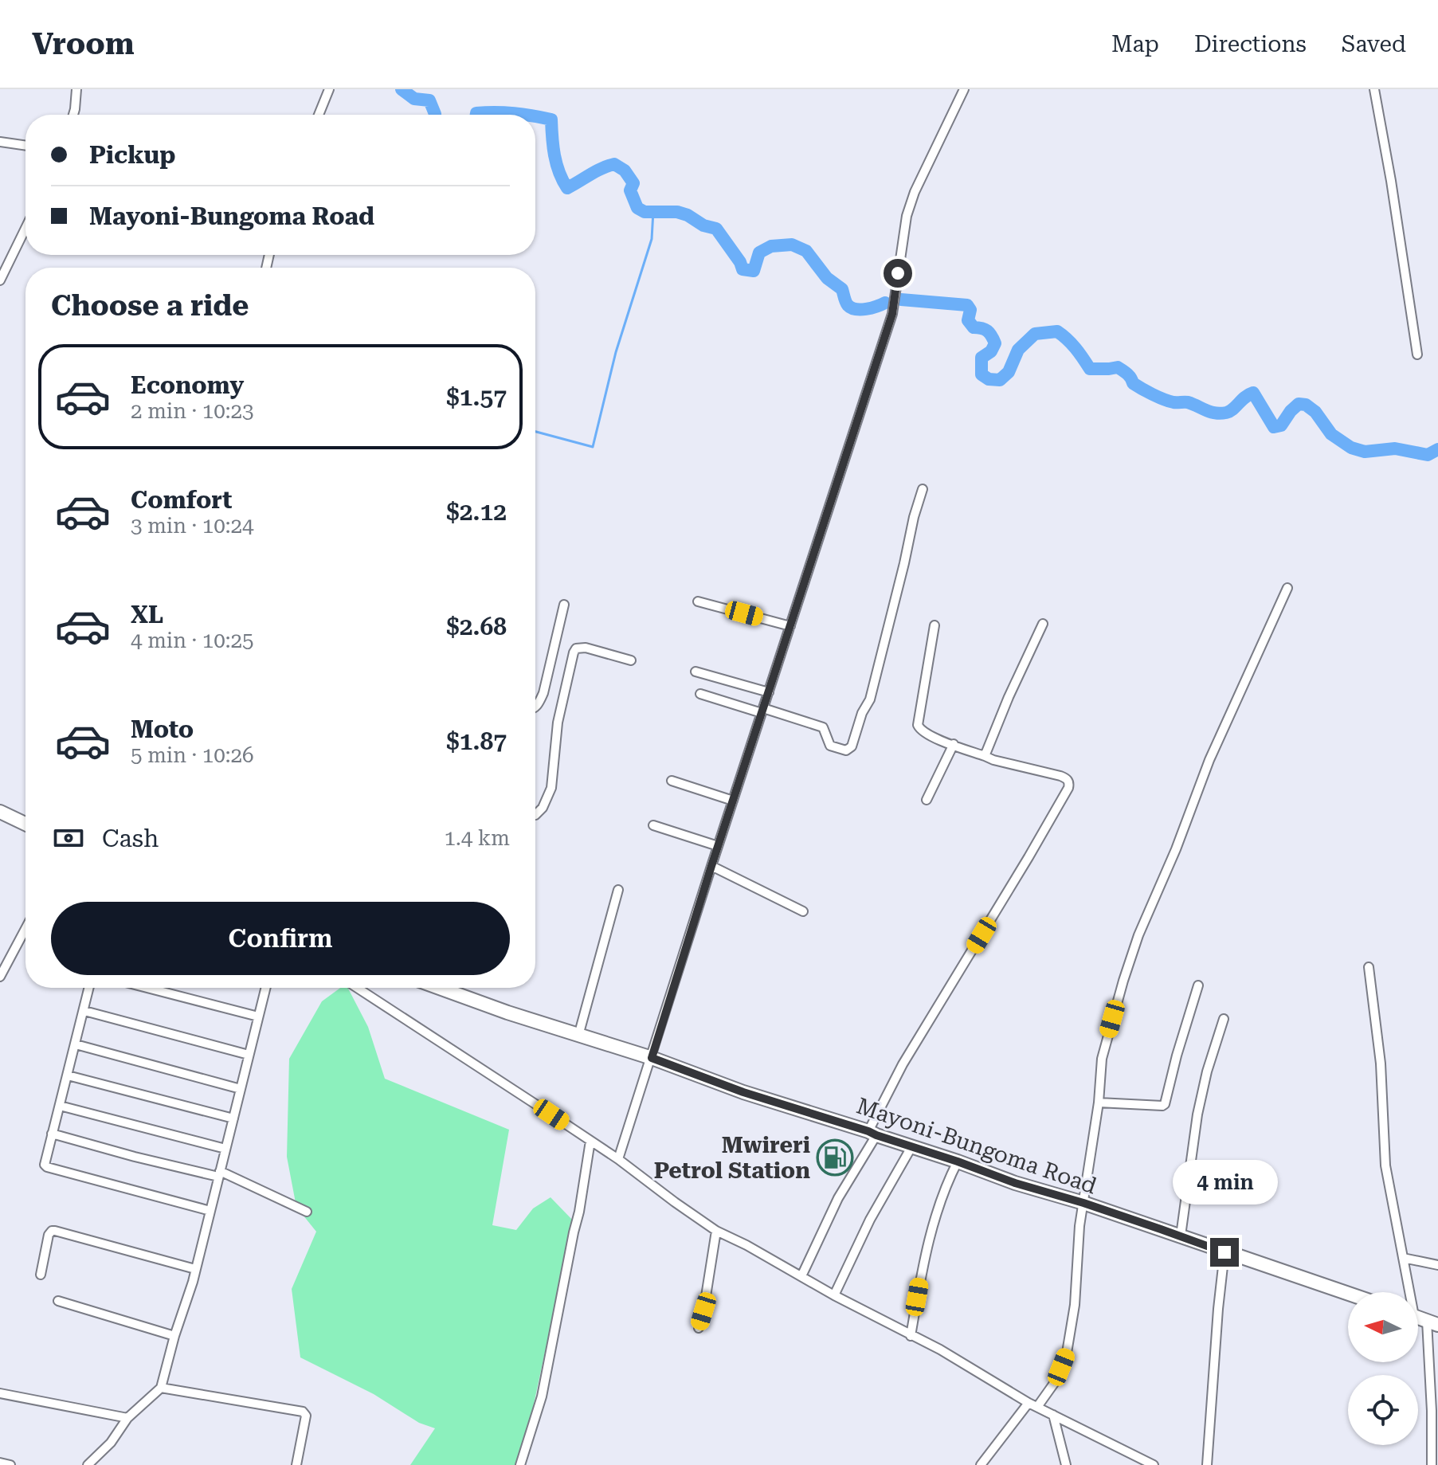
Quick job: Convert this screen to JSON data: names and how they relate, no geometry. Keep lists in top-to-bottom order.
{
  "streets": {
    "main road": ["Mayoni-Bungoma Road"]
  },
  "places": {
    "fuel station": ["Mwireri Petrol Station"]
  },
  "north": "left",
  "page": {
    "header": "Vroom",
    "nav": ["Map", "Directions", "Saved"],
    "banner": ["Pickup", "Mayoni-Bungoma Road"],
    "heading": "Choose a ride",
    "list": [
      {
        "name": "Economy",
        "note": "2 min · 10:23",
        "value": "$1.57"
      },
      {
        "name": "Comfort",
        "note": "3 min · 10:24",
        "value": "$2.12"
      },
      {
        "name": "XL",
        "note": "4 min · 10:25",
        "value": "$2.68"
      },
      {
        "name": "Moto",
        "note": "5 min · 10:26",
        "value": "$1.87"
      }
    ],
    "pay": ["Cash", "1.4 km"],
    "buttons": "Confirm",
    "bubble": "4 min"
  }
}
